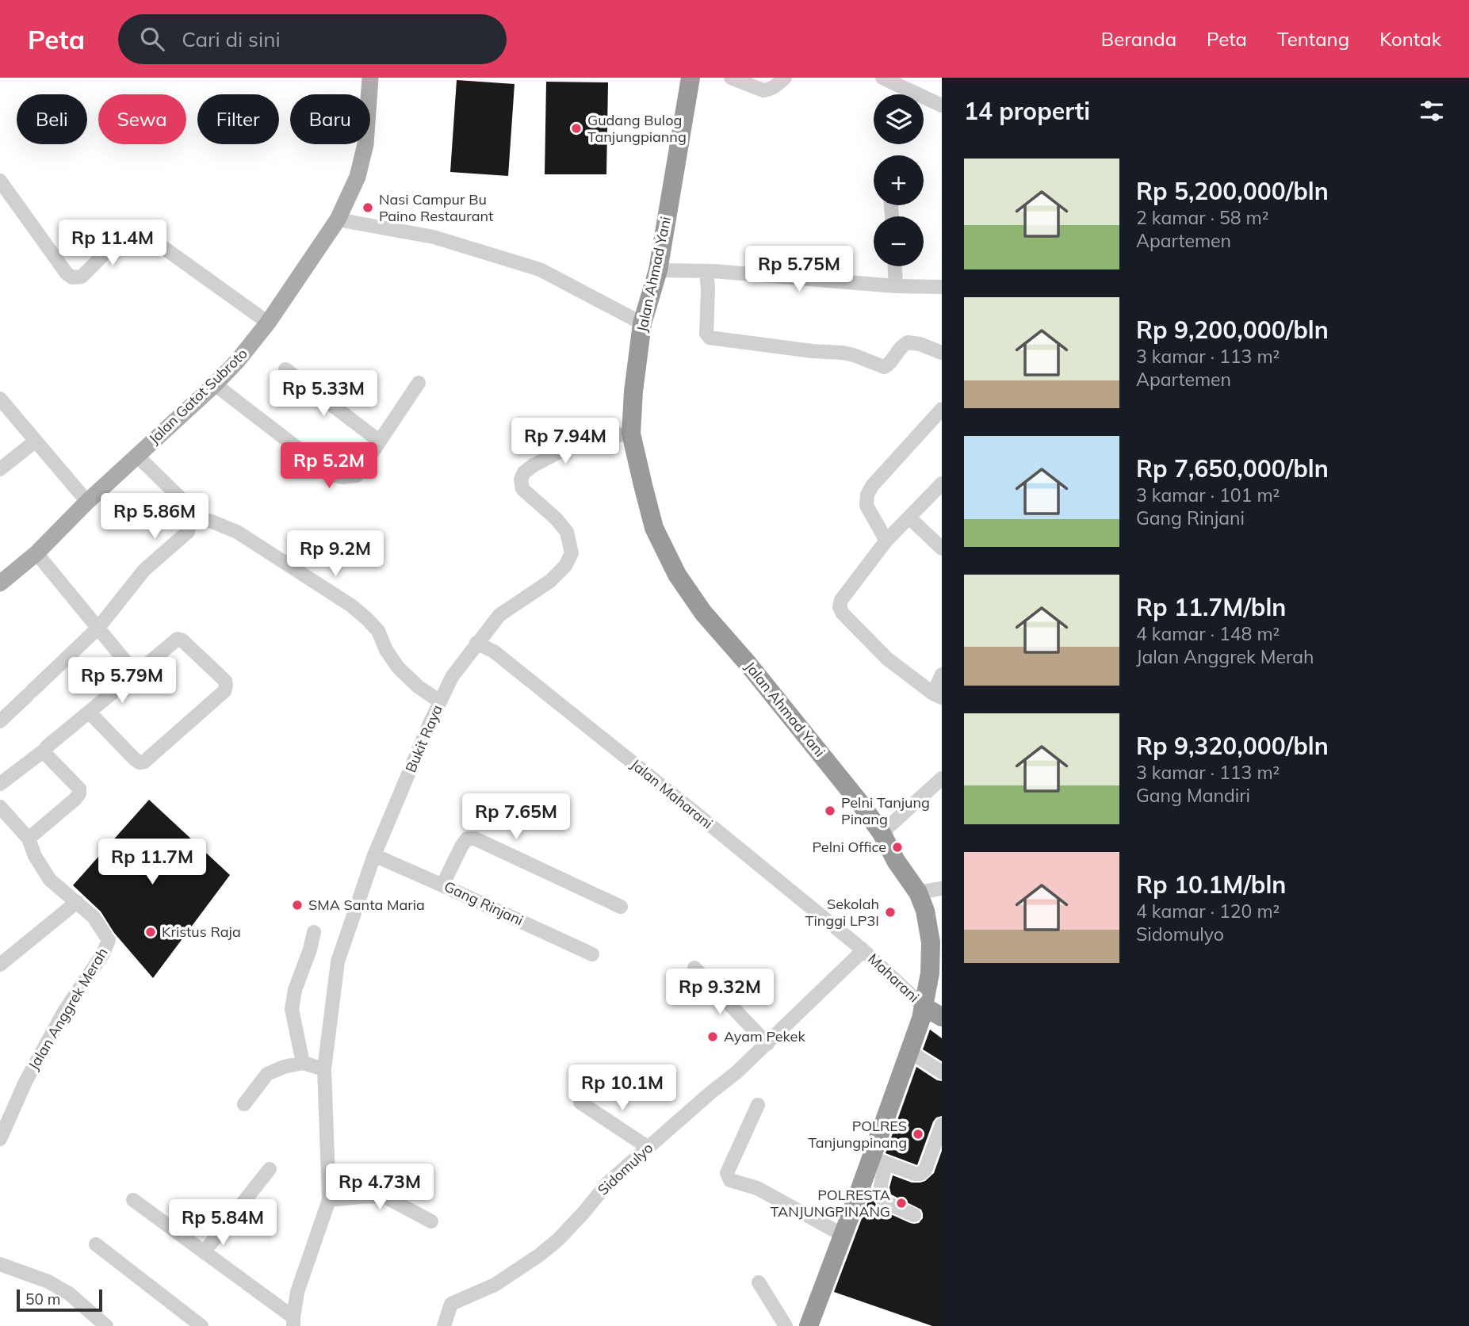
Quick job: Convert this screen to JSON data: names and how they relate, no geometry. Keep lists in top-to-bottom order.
{
  "streets": {
    "highway": ["Jalan Ahmad Yani"],
    "main road": ["Jalan Gatot Subroto"],
    "street": [
      "Bukit Raya",
      "Jalan Maharani",
      "Gang Rinjani",
      "Maharani",
      "Jalan Anggrek Merah",
      "Sidomulyo"
    ]
  },
  "crossings": [
    ["Jalan Ahmad Yani", "Bukit Raya"],
    ["Jalan Ahmad Yani", "Maharani"],
    ["Bukit Raya", "Jalan Maharani"],
    ["Bukit Raya", "Gang Rinjani"],
    ["Jalan Maharani", "Maharani"],
    ["Jalan Maharani", "Sidomulyo"],
    ["Maharani", "Sidomulyo"]
  ],
  "places": [
    "Gudang Bulog Tanjungpianng",
    "Nasi Campur Bu Paino Restaurant",
    "Pelni Tanjung Pinang",
    "Pelni Office",
    "SMA Santa Maria",
    "Sekolah Tinggi LP3I",
    "Kristus Raja",
    "Ayam Pekek",
    "POLRES Tanjungpinang",
    "POLRESTA TANJUNGPINANG"
  ],
  "scale_bar": "50 m",
  "page": {
    "header": "Peta",
    "search": "Cari di sini",
    "nav": [
      "Beranda",
      "Peta",
      "Tentang",
      "Kontak"
    ],
    "heading": "14 properti",
    "map_buttons": ["+", "−"],
    "chip": [
      "Beli",
      "Sewa",
      "Filter",
      "Baru"
    ],
    "list": [
      {
        "name": "Rp 5,200,000/bln",
        "note": "2 kamar · 58 m² · Apartemen"
      },
      {
        "name": "Rp 9,200,000/bln",
        "note": "3 kamar · 113 m² · Apartemen"
      },
      {
        "name": "Rp 7,650,000/bln",
        "note": "3 kamar · 101 m² · Gang Rinjani"
      },
      {
        "name": "Rp 11.7M/bln",
        "note": "4 kamar · 148 m² · Jalan Anggrek Merah"
      },
      {
        "name": "Rp 9,320,000/bln",
        "note": "3 kamar · 113 m² · Gang Mandiri"
      },
      {
        "name": "Rp 10.1M/bln",
        "note": "4 kamar · 120 m² · Sidomulyo"
      }
    ],
    "price": [
      "Rp 11.4M",
      "Rp 5.75M",
      "Rp 5.33M",
      "Rp 7.94M",
      "Rp 5.2M",
      "Rp 5.86M",
      "Rp 9.2M",
      "Rp 5.79M",
      "Rp 7.65M",
      "Rp 11.7M",
      "Rp 9.32M",
      "Rp 10.1M",
      "Rp 4.73M",
      "Rp 5.84M"
    ],
    "scale": "50 m"
  }
}
